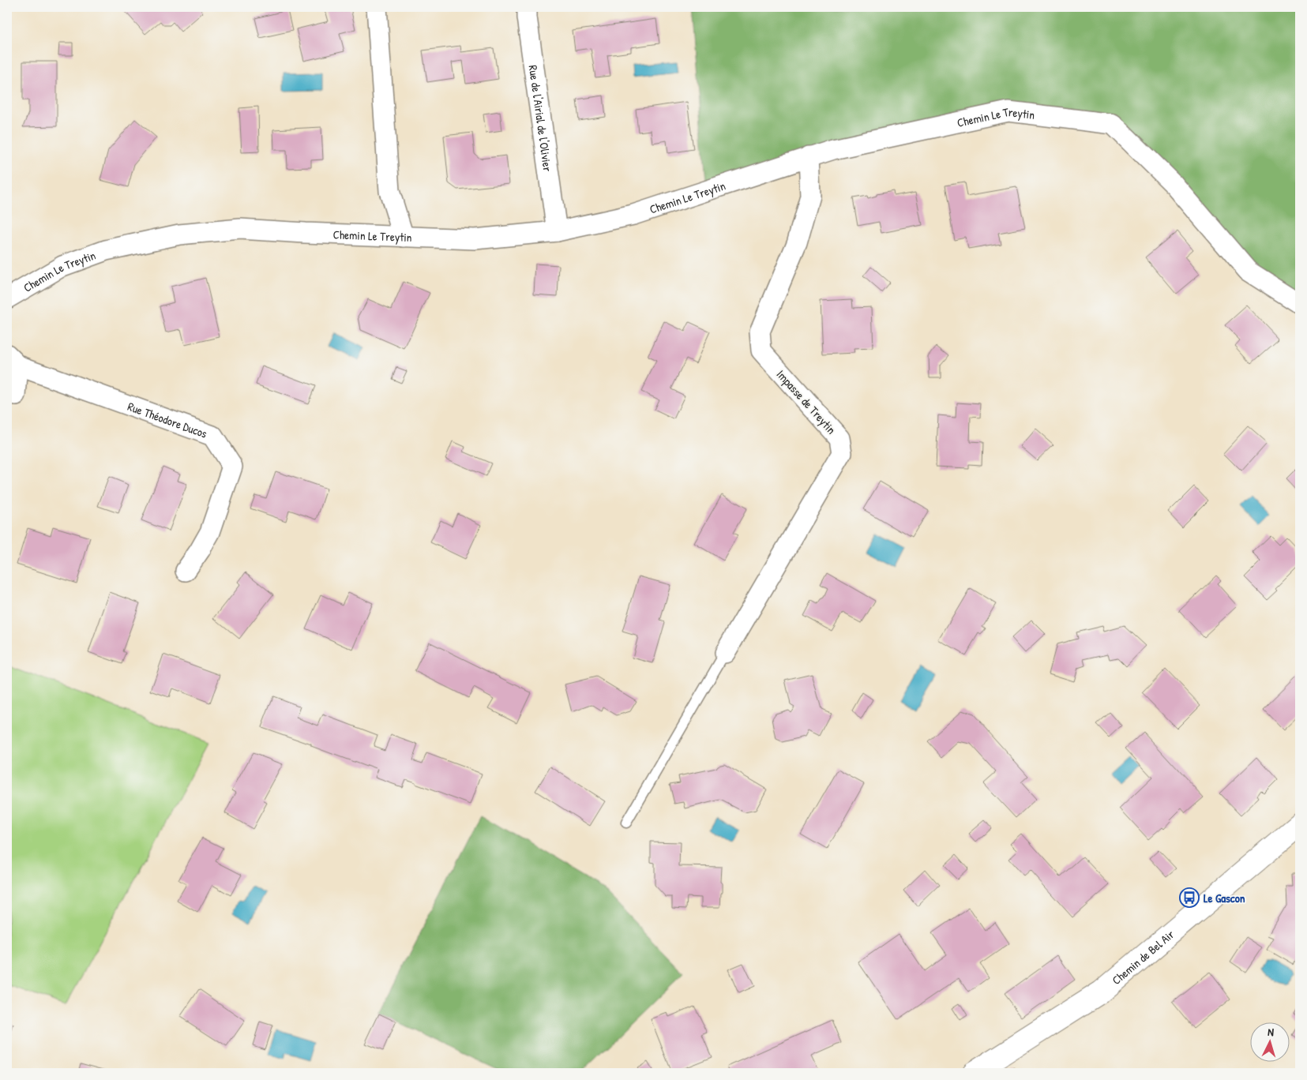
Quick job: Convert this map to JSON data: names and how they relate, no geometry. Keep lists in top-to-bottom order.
{
  "streets": {
    "street": [
      "Rue de l'Airial de l'Olivier",
      "Chemin Le Treytin",
      "Impasse de Treytin",
      "Rue Théodore Ducos",
      "Chemin de Bel Air"
    ]
  },
  "crossings": [
    ["Rue de l'Airial de l'Olivier", "Chemin Le Treytin"],
    ["Chemin Le Treytin", "Impasse de Treytin"]
  ],
  "places": {
    "bus stop": ["Le Gascon"]
  },
  "north": "top"
}
